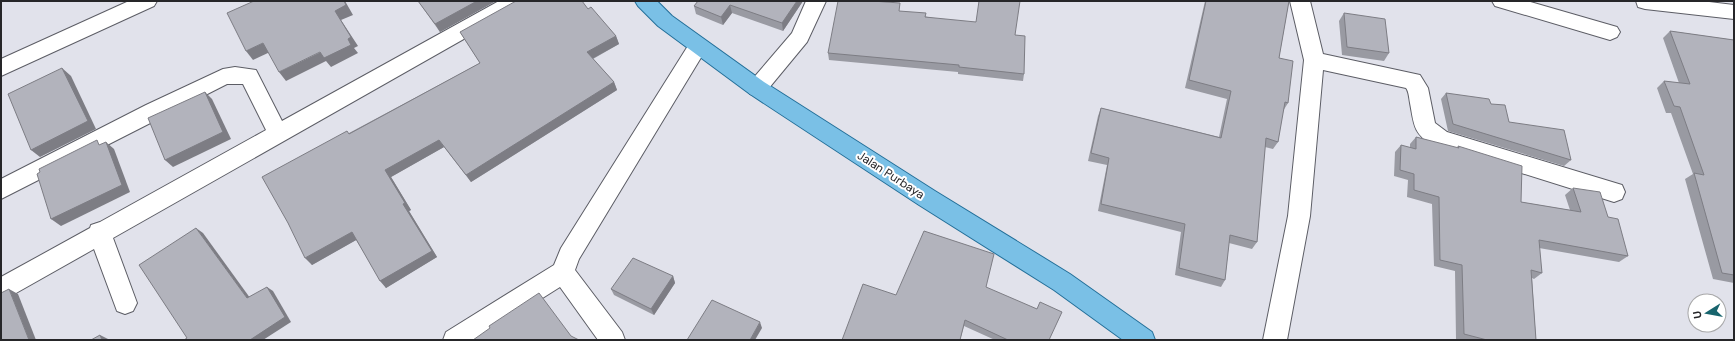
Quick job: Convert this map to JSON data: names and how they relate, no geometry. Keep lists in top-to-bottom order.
{
  "streets": {
    "main road": ["Jalan Purbaya"]
  },
  "north": "left"
}
